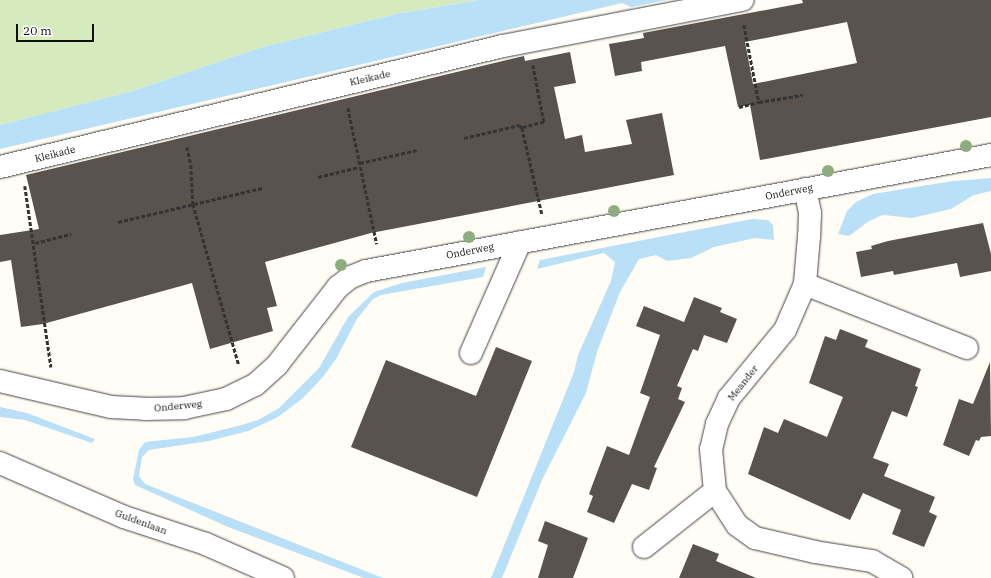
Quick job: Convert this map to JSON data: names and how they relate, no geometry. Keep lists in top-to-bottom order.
{
  "streets": {
    "street": [
      "Kleikade",
      "Onderweg",
      "Meander",
      "Guldenlaan"
    ]
  },
  "crossings": [
    ["Onderweg", "Meander"]
  ],
  "scale_bar": "20 m"
}
